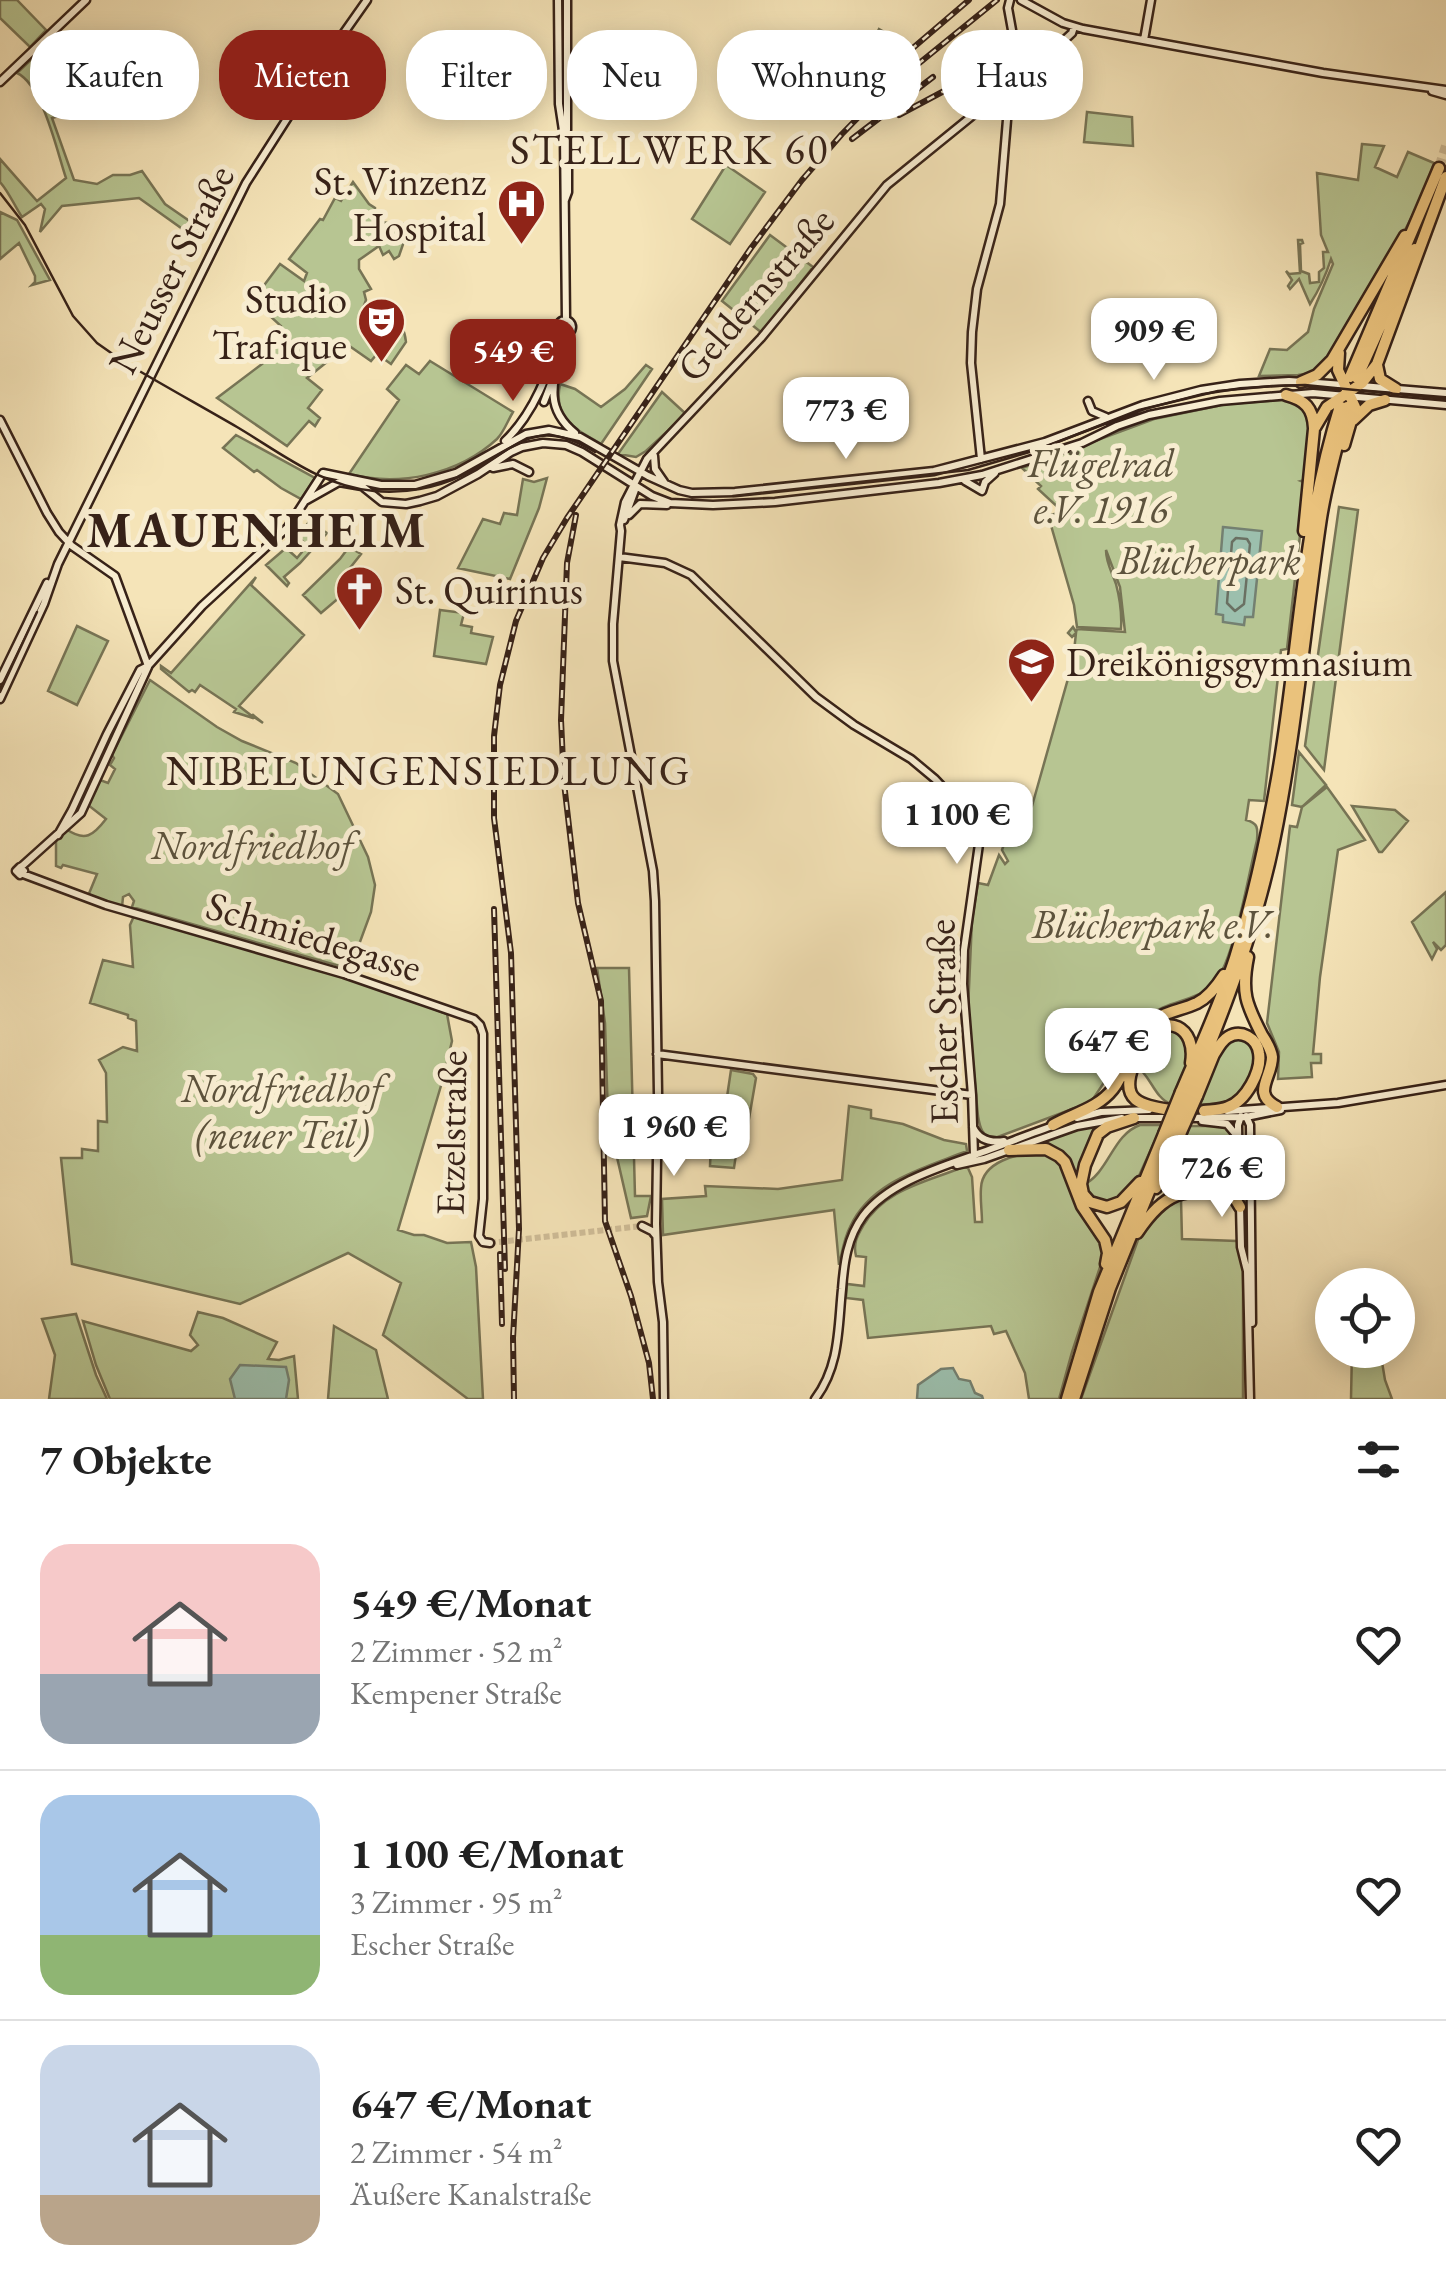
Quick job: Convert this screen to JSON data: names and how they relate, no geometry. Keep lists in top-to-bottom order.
{
  "streets": {
    "main road": [
      "Neusser Straße",
      "Geldernstraße",
      "Schmiedegasse",
      "Escher Straße",
      "Etzelstraße"
    ]
  },
  "crossings": [
    ["Schmiedegasse", "Etzelstraße"]
  ],
  "districts": ["STELLWERK 60", "MAUENHEIM", "NIBELUNGENSIEDLUNG"],
  "parks": [
    "Flügelrad e.V. 1916",
    "Blücherpark",
    "Nordfriedhof",
    "Blücherpark e.V.",
    "Nordfriedhof (neuer Teil)"
  ],
  "places": {
    "hospital": ["St. Vinzenz Hospital"],
    "theatre": ["Studio Trafique"],
    "church": ["St. Quirinus"],
    "school or university": ["Dreikönigsgymnasium"]
  },
  "page": {
    "chip": [
      "Kaufen",
      "Mieten",
      "Filter",
      "Neu",
      "Wohnung",
      "Haus"
    ],
    "price": [
      "909 €",
      "549 €",
      "773 €",
      "1 100 €",
      "647 €",
      "1 960 €",
      "726 €"
    ],
    "heading": "7 Objekte",
    "list": [
      {
        "name": "549 €/Monat",
        "note": "2 Zimmer · 52 m² · Kempener Straße"
      },
      {
        "name": "1 100 €/Monat",
        "note": "3 Zimmer · 95 m² · Escher Straße"
      },
      {
        "name": "647 €/Monat",
        "note": "2 Zimmer · 54 m² · Äußere Kanalstraße"
      }
    ]
  }
}
